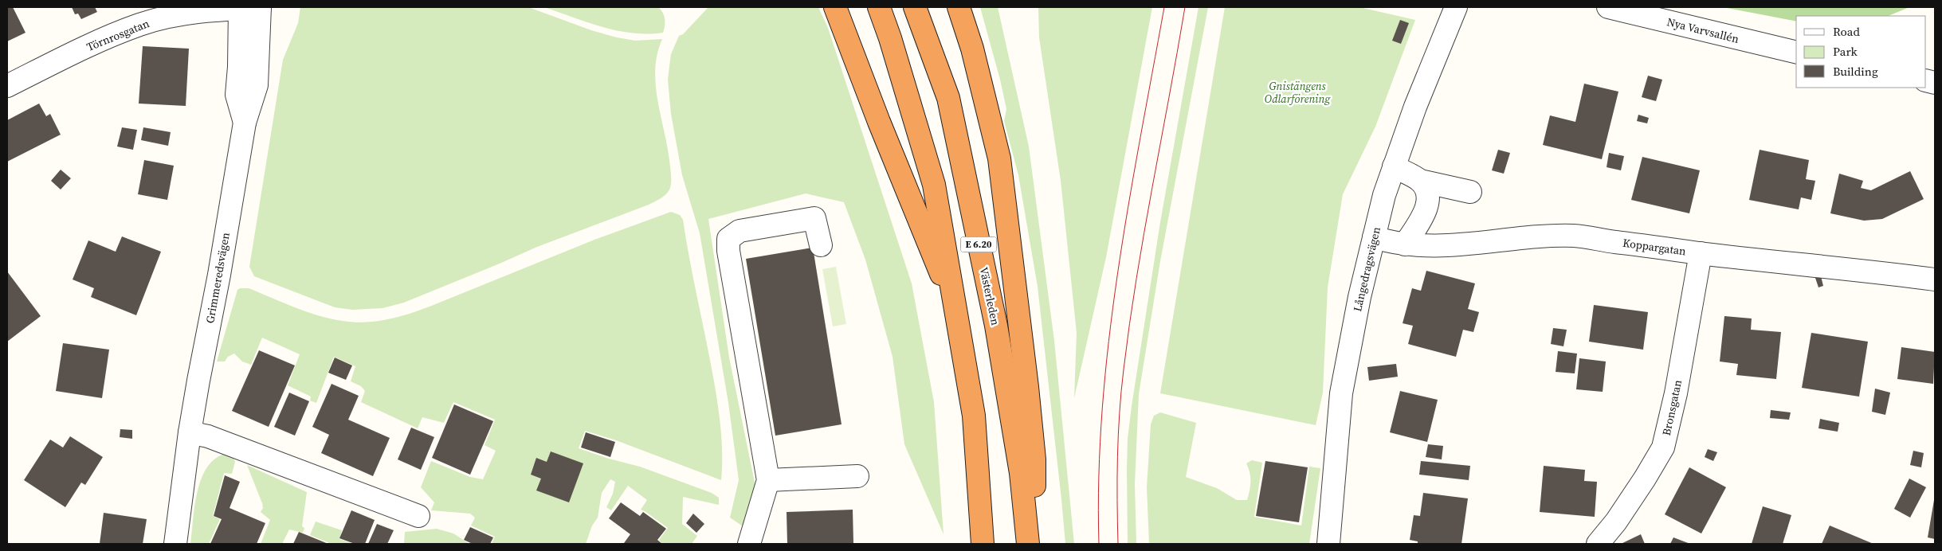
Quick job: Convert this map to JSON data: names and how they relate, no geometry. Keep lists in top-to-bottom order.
{
  "streets": {
    "highway": ["E 6.20", "Västerleden"],
    "street": [
      "Nya Varvsallén",
      "Törnrosgatan",
      "Koppargatan",
      "Långedragsvägen",
      "Grimmeredsvägen",
      "Bronsgatan"
    ]
  },
  "crossings": [
    ["Törnrosgatan", "Grimmeredsvägen"],
    ["Koppargatan", "Långedragsvägen"],
    ["Koppargatan", "Bronsgatan"]
  ],
  "parks": ["Gnistängens Odlarförening"],
  "legend": ["Road", "Park", "Building"]
}
